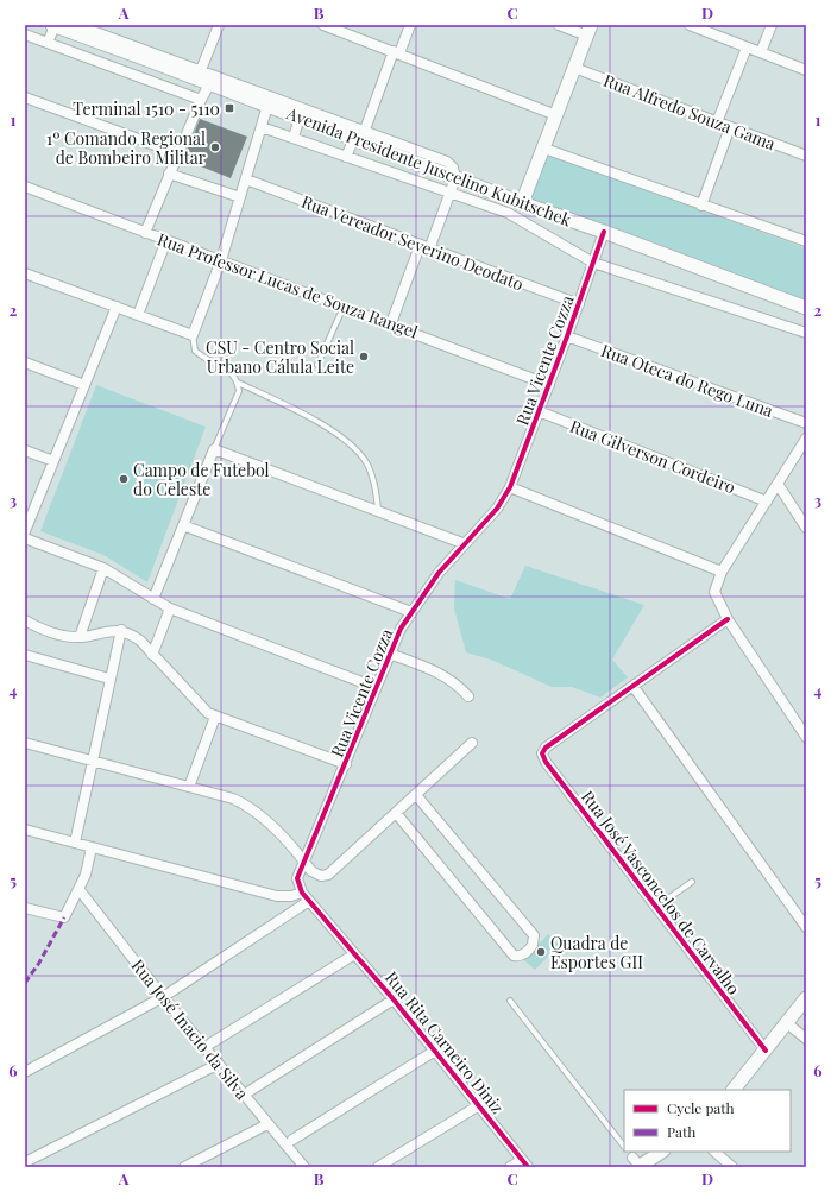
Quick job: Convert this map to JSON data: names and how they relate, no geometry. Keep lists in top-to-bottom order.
{
  "streets": {
    "main road": ["Avenida Presidente Juscelino Kubitschek"],
    "street": [
      "Rua Alfredo Souza Gama",
      "Rua Vereador Severino Deodato",
      "Rua Professor Lucas de Souza Rangel",
      "Rua Vicente Cozza",
      "Rua Oteca do Rego Luna",
      "Rua Gilverson Cordeiro",
      "Rua José Vasconcelos de Carvalho",
      "Rua José Inacio da Silva",
      "Rua Rita Carneiro Diniz"
    ]
  },
  "crossings": [
    ["Avenida Presidente Juscelino Kubitschek", "Rua Vicente Cozza"],
    ["Rua Vereador Severino Deodato", "Rua Vicente Cozza"],
    ["Rua Professor Lucas de Souza Rangel", "Rua Vicente Cozza"],
    ["Rua Vicente Cozza", "Rua Oteca do Rego Luna"],
    ["Rua Vicente Cozza", "Rua Gilverson Cordeiro"],
    ["Rua Vicente Cozza", "Rua Rita Carneiro Diniz"]
  ],
  "places": {
    "transit": ["Terminal 1510 - 5110"],
    "other": [
      "1º Comando Regional de Bombeiro Militar",
      "CSU - Centro Social Urbano Cálula Leite",
      "Campo de Futebol do Celeste",
      "Quadra de Esportes GII"
    ]
  },
  "legend": ["Cycle path", "Path"],
  "grid": {
    "columns": [
      "A",
      "B",
      "C",
      "D"
    ],
    "rows": [
      "1",
      "2",
      "3",
      "4",
      "5",
      "6"
    ]
  }
}
